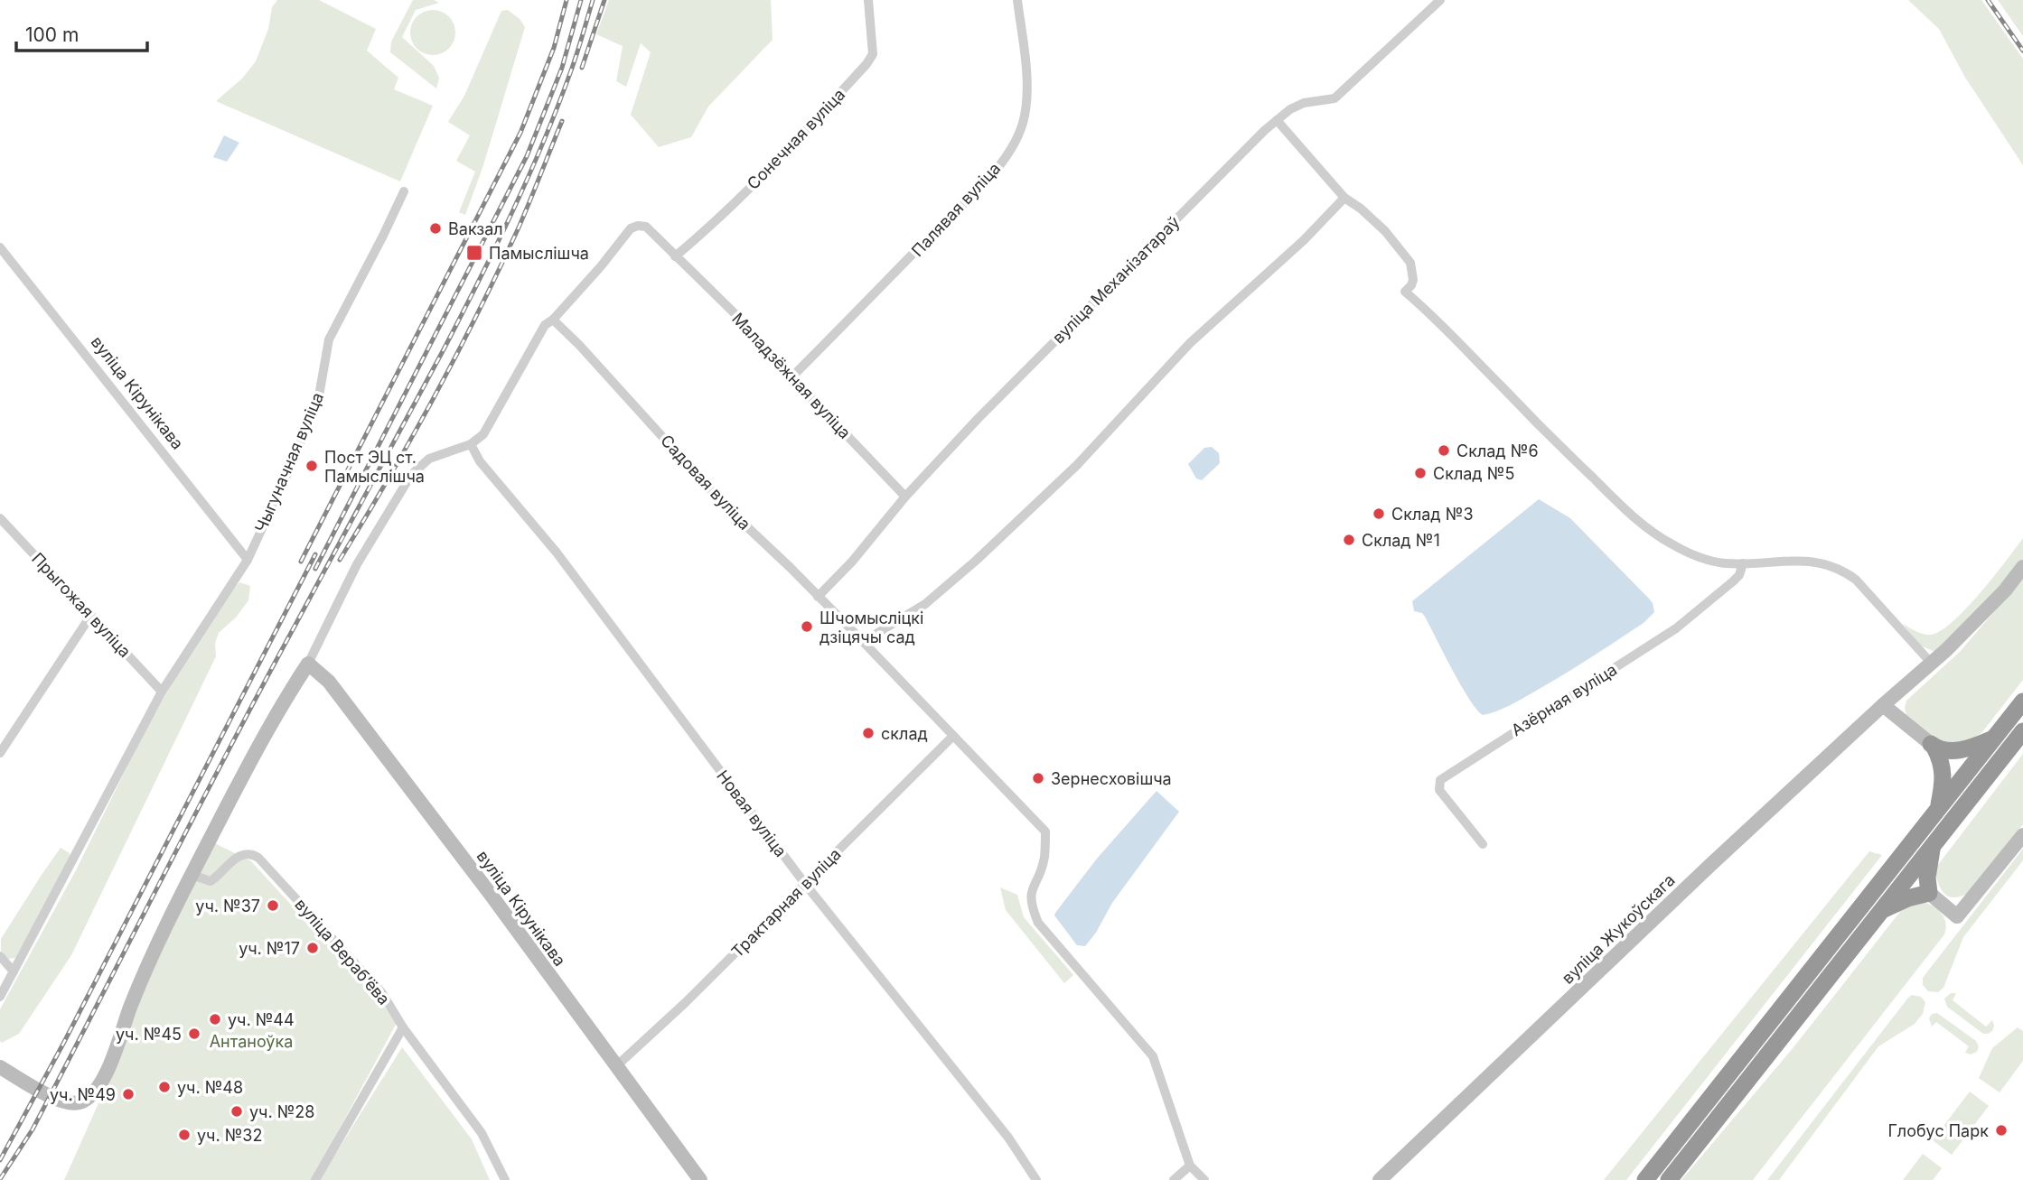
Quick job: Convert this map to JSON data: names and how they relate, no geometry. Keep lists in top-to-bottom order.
{
  "streets": {
    "street": [
      "Сонечная вуліца",
      "Палявая вуліца",
      "вуліца Механізатараў",
      "Маладзёжная вуліца",
      "вуліца Кірунікава",
      "Чыгуначная вуліца",
      "Садовая вуліца",
      "Прыгожая вуліца",
      "Азёрная вуліца",
      "Новая вуліца",
      "Трактарная вуліца",
      "вуліца Жукоўскага",
      "вуліца Верабʼёва"
    ]
  },
  "crossings": [
    ["Сонечная вуліца", "Маладзёжная вуліца"],
    ["Палявая вуліца", "Маладзёжная вуліца"],
    ["вуліца Механізатараў", "Маладзёжная вуліца"],
    ["вуліца Механізатараў", "Садовая вуліца"],
    ["Маладзёжная вуліца", "Садовая вуліца"],
    ["вуліца Кірунікава", "Чыгуначная вуліца"],
    ["вуліца Кірунікава", "Трактарная вуліца"],
    ["Чыгуначная вуліца", "Прыгожая вуліца"],
    ["Садовая вуліца", "Трактарная вуліца"],
    ["Новая вуліца", "Трактарная вуліца"]
  ],
  "parks": ["Антаноўка"],
  "places": {
    "other": [
      "Вакзал",
      "Склад №6",
      "Пост ЭЦ ст. Памыслішча",
      "Склад №5",
      "Склад №3",
      "Склад №1",
      "Шчомысліцкі дзіцячы сад",
      "склад",
      "Зернесховішча",
      "уч. №37",
      "уч. №17",
      "уч. №44",
      "уч. №45",
      "уч. №48",
      "уч. №49",
      "уч. №28",
      "Глобус Парк",
      "уч. №32"
    ],
    "transit": ["Памыслішча"]
  },
  "scale_bar": "100 m"
}
